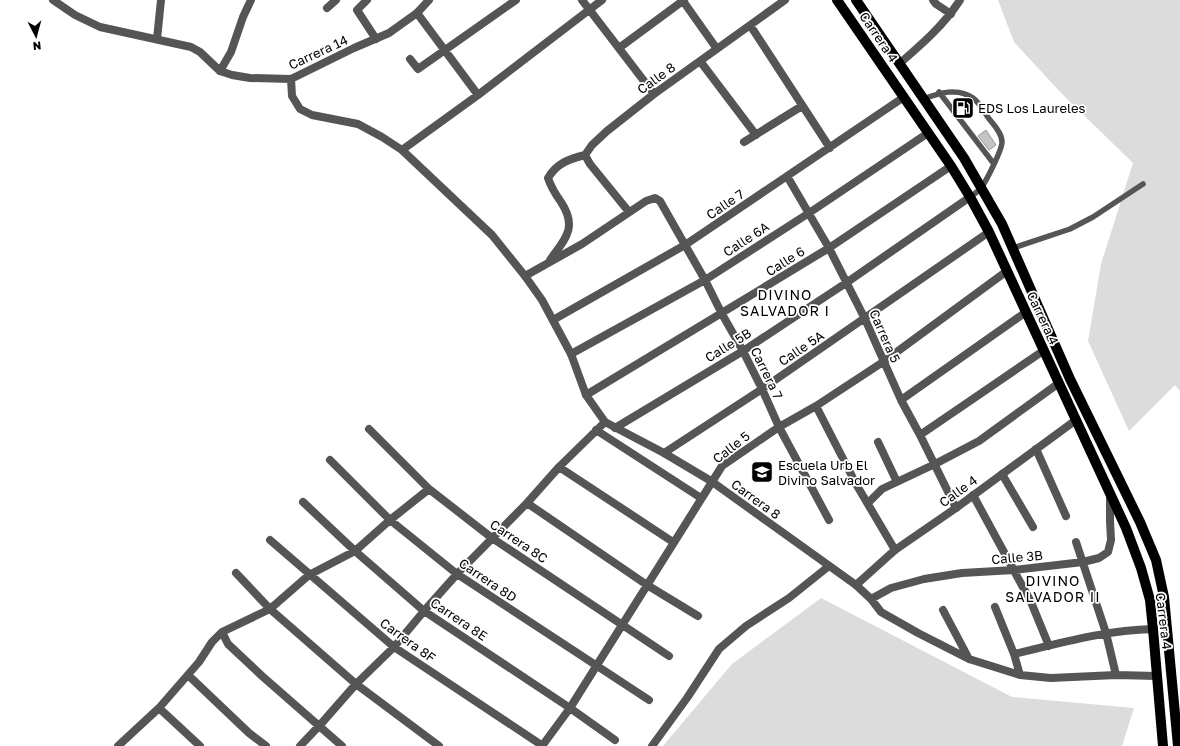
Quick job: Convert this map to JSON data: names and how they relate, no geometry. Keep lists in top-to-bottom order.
{
  "streets": {
    "main road": ["Carrera 4"],
    "street": [
      "Carrera 14",
      "Calle 8",
      "Calle 7",
      "Calle 6A",
      "Calle 6",
      "Carrera 5",
      "Calle 5B",
      "Calle 5A",
      "Carrera 7",
      "Calle 5",
      "Calle 4",
      "Carrera 8",
      "Carrera 8C",
      "Calle 3B",
      "Carrera 8D",
      "Carrera 8E",
      "Carrera 8F"
    ]
  },
  "crossings": [
    ["Carrera 4", "Calle 7"],
    ["Carrera 4", "Calle 6A"],
    ["Carrera 4", "Calle 6"],
    ["Carrera 4", "Calle 5B"],
    ["Carrera 4", "Calle 5A"],
    ["Carrera 4", "Calle 5"],
    ["Carrera 4", "Calle 4"],
    ["Carrera 4", "Calle 3B"],
    ["Calle 7", "Carrera 5"],
    ["Calle 7", "Carrera 7"],
    ["Calle 6A", "Carrera 5"],
    ["Calle 6A", "Carrera 7"],
    ["Calle 6", "Carrera 5"],
    ["Calle 6", "Carrera 7"],
    ["Carrera 5", "Calle 5B"],
    ["Carrera 5", "Calle 5A"],
    ["Carrera 5", "Calle 5"],
    ["Carrera 5", "Calle 4"],
    ["Calle 5B", "Carrera 7"],
    ["Calle 5B", "Carrera 8"],
    ["Calle 5A", "Carrera 7"],
    ["Calle 5A", "Carrera 8"],
    ["Carrera 7", "Calle 5"],
    ["Calle 5", "Carrera 8"],
    ["Calle 5", "Carrera 8C"],
    ["Calle 5", "Carrera 8D"],
    ["Calle 5", "Carrera 8E"],
    ["Calle 5", "Carrera 8F"],
    ["Calle 4", "Carrera 8"],
    ["Carrera 8", "Calle 3B"]
  ],
  "districts": ["DIVINO SALVADOR I", "DIVINO SALVADOR II"],
  "places": {
    "fuel station": ["EDS Los Laureles"],
    "school or university": ["Escuela Urb El Divino Salvador"]
  },
  "north": "bottom"
}
